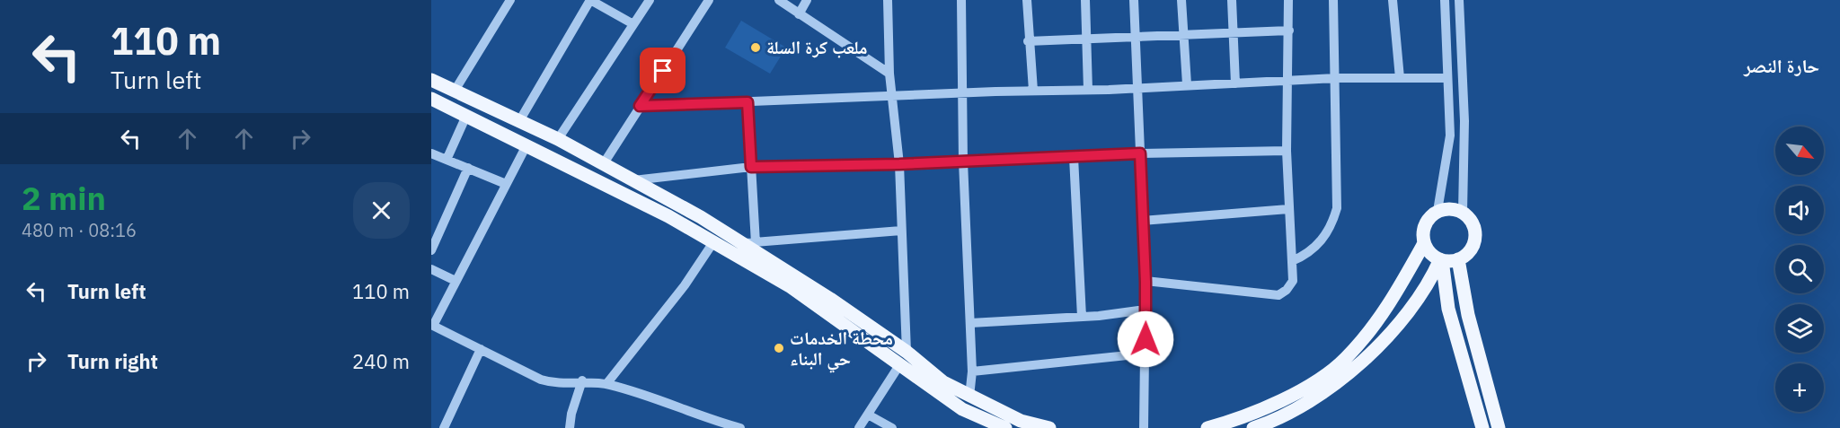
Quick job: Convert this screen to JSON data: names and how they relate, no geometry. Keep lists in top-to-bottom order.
{
  "districts": ["حارة النصر"],
  "places": ["ملعب كرة السلة", "محطة الخدمات حي البناء"],
  "north": "bottom right",
  "page": {
    "turn": ["110 m", "Turn left"],
    "map_buttons": "+",
    "heading": ["2 min", "480 m · 08:16"],
    "list": [
      {
        "name": "Turn left",
        "value": "110 m"
      },
      {
        "name": "Turn right",
        "value": "240 m"
      }
    ]
  }
}
